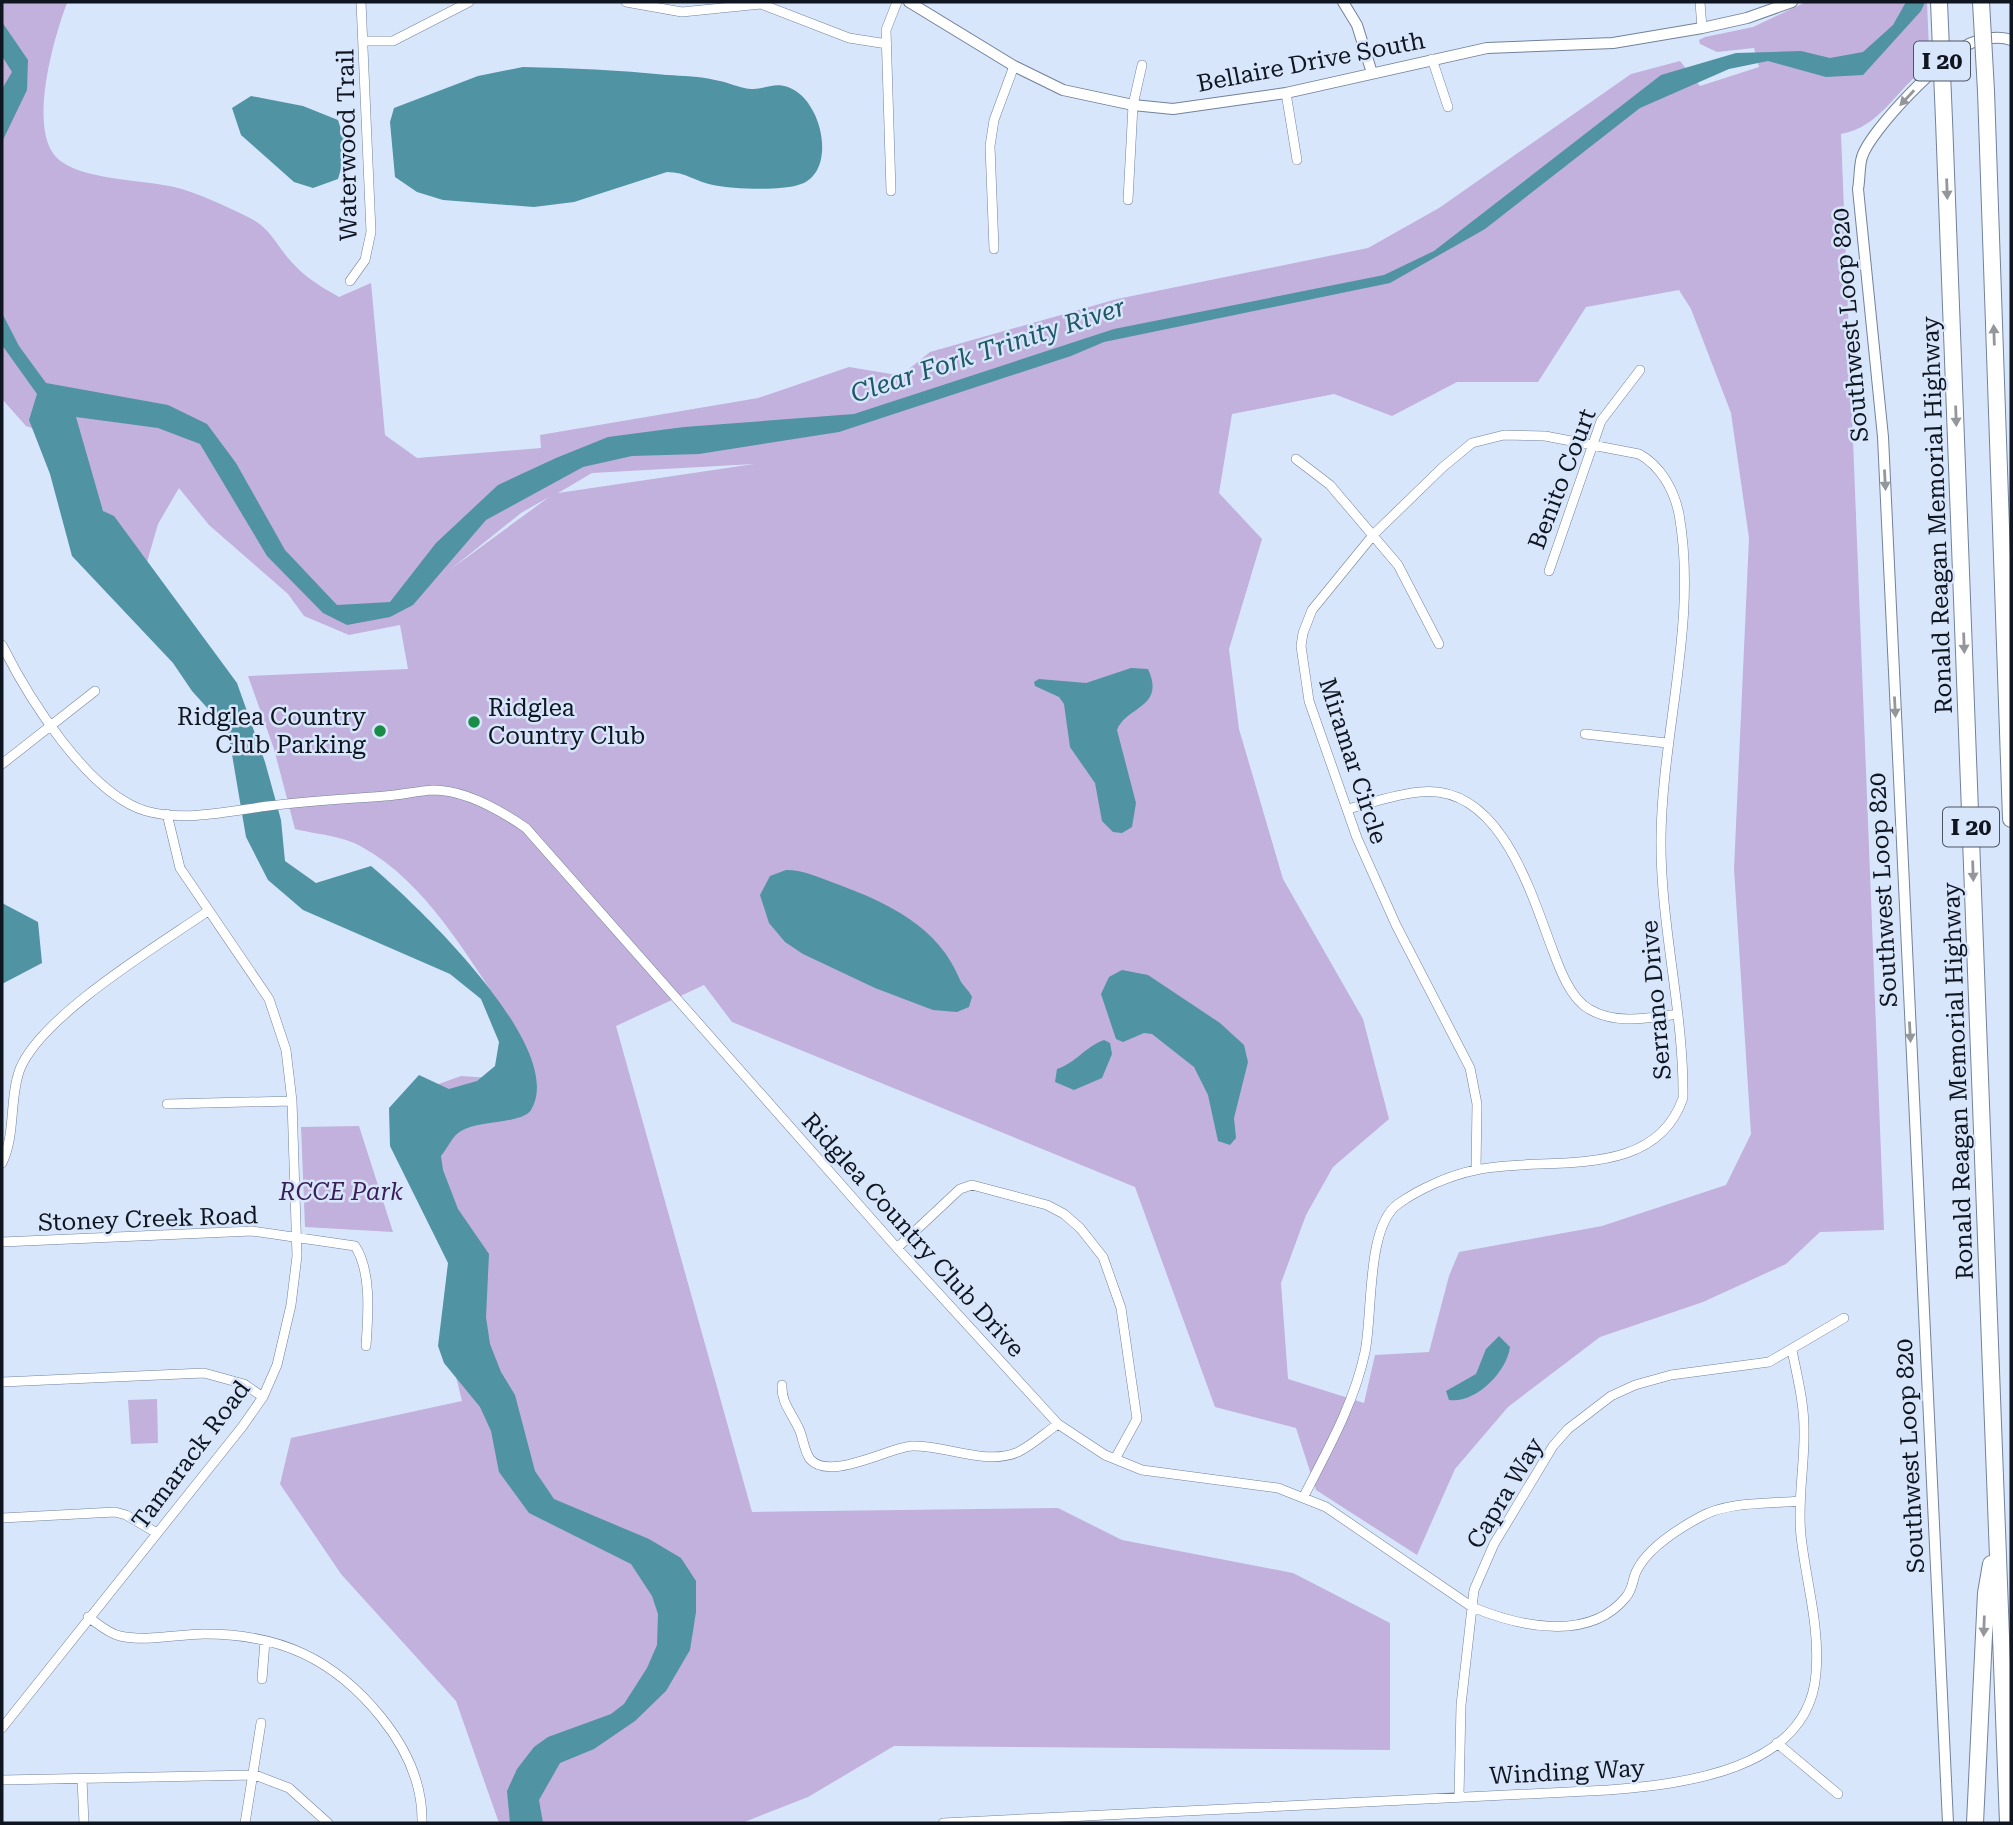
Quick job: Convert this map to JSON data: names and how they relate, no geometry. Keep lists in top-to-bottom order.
{
  "streets": {
    "highway": ["I 20", "Ronald Reagan Memorial Highway"],
    "street": [
      "Bellaire Drive South",
      "Waterwood Trail",
      "Southwest Loop 820",
      "Benito Court",
      "Miramar Circle",
      "Serrano Drive",
      "Stoney Creek Road",
      "Ridglea Country Club Drive",
      "Tamarack Road",
      "Capra Way",
      "Winding Way"
    ]
  },
  "crossings": [
    ["Benito Court", "Miramar Circle"],
    ["Benito Court", "Serrano Drive"],
    ["Miramar Circle", "Serrano Drive"],
    ["Serrano Drive", "Ridglea Country Club Drive"],
    ["Stoney Creek Road", "Tamarack Road"],
    ["Ridglea Country Club Drive", "Tamarack Road"],
    ["Ridglea Country Club Drive", "Capra Way"],
    ["Ridglea Country Club Drive", "Winding Way"],
    ["Capra Way", "Winding Way"]
  ],
  "one_way": ["Southwest Loop 820"],
  "water": ["Clear Fork Trinity River"],
  "parks": ["RCCE Park"],
  "places": ["Ridglea Country Club", "Ridglea Country Club Parking"]
}
